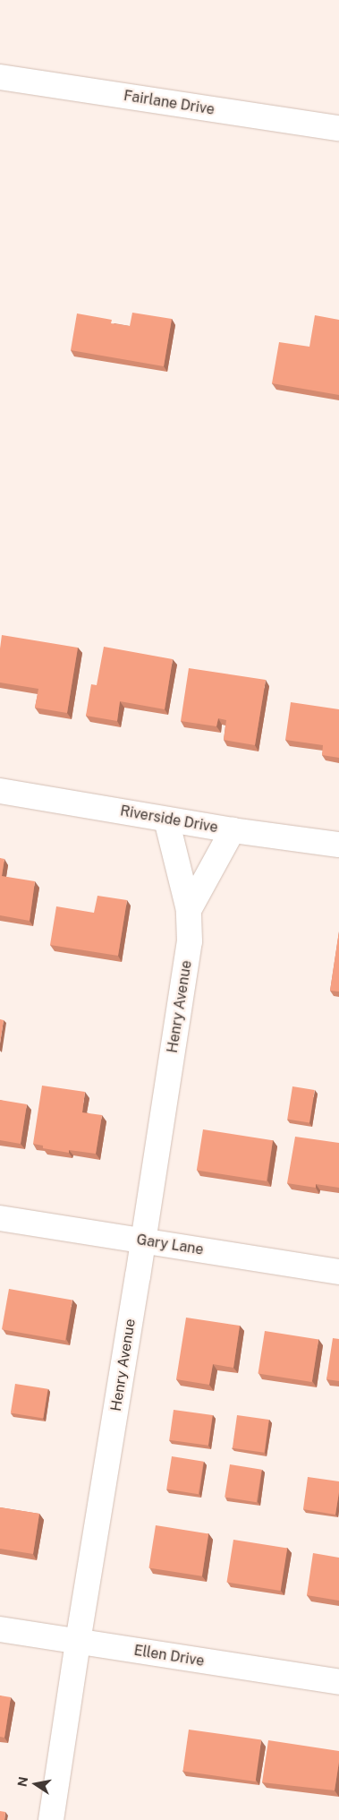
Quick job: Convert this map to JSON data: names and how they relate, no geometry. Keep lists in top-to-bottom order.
{
  "streets": {
    "street": [
      "Fairlane Drive",
      "Riverside Drive",
      "Henry Avenue",
      "Gary Lane",
      "Ellen Drive"
    ]
  },
  "crossings": [
    ["Riverside Drive", "Henry Avenue"],
    ["Henry Avenue", "Gary Lane"],
    ["Henry Avenue", "Ellen Drive"]
  ],
  "north": "left"
}
